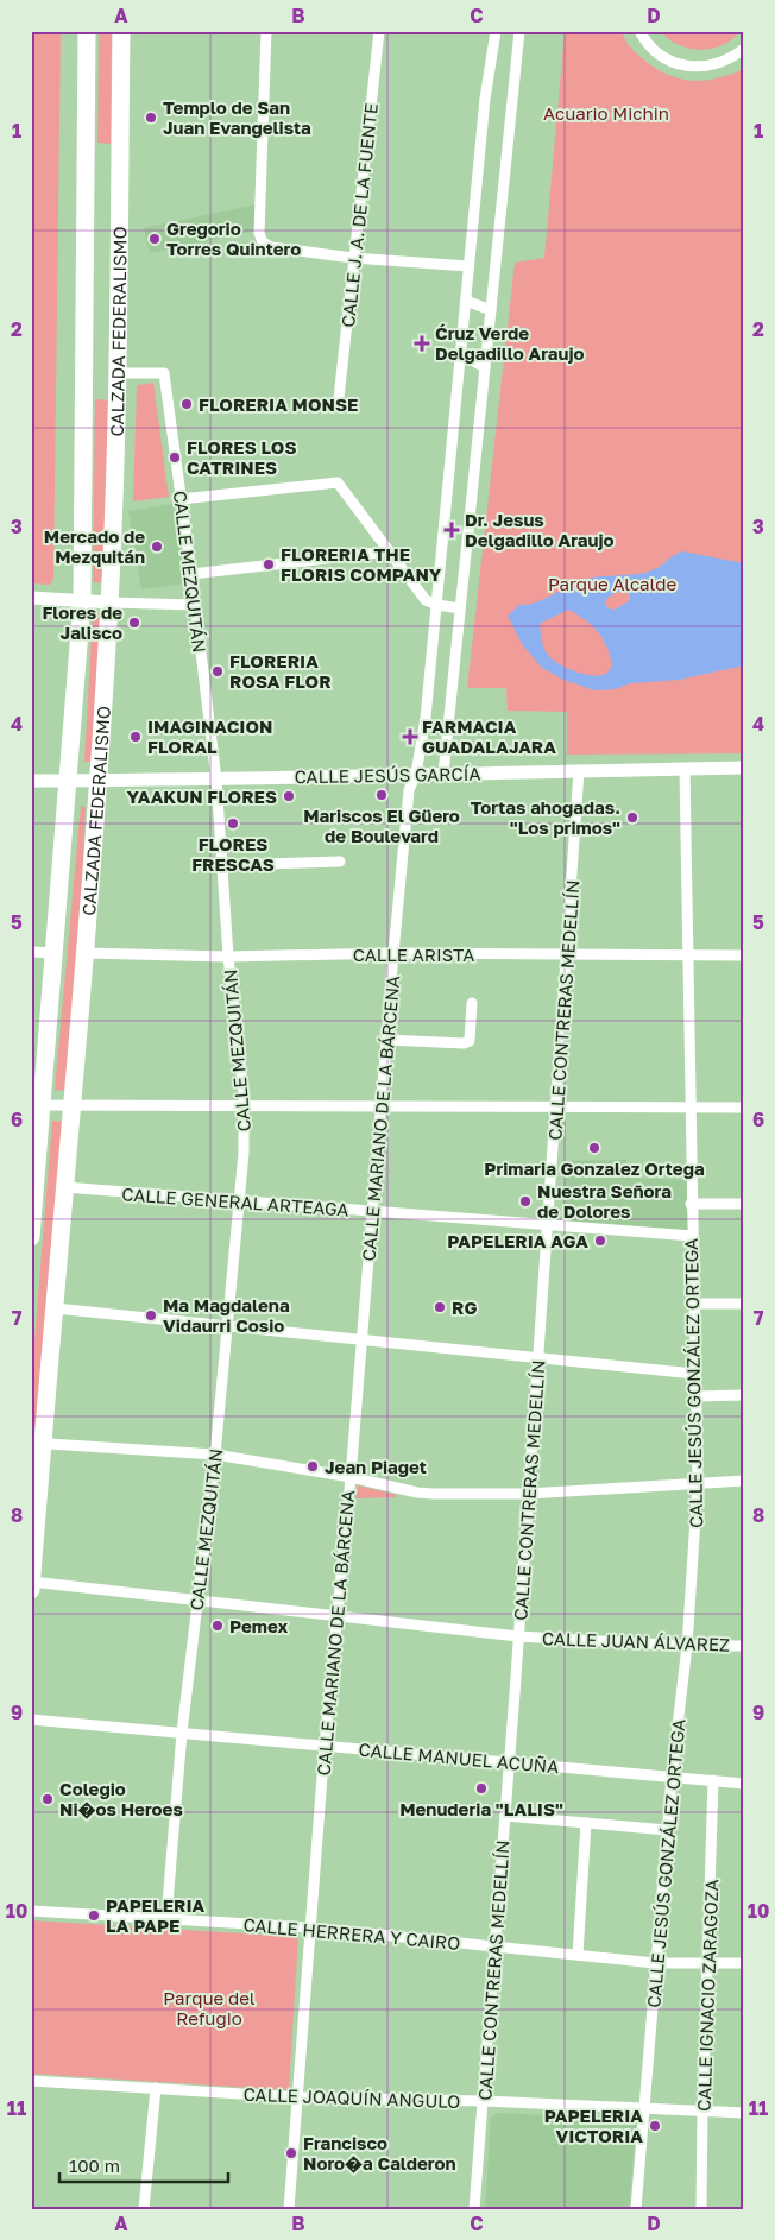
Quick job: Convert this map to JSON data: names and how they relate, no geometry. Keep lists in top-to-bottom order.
{
  "streets": {
    "main road": ["CALZADA FEDERALISMO"],
    "street": [
      "CALLE J. A. DE LA FUENTE",
      "CALLE MEZQUITÁN",
      "CALLE JESÚS GARCÍA",
      "CALLE ARISTA",
      "CALLE CONTRERAS MEDELLÍN",
      "CALLE MARIANO DE LA BÁRCENA",
      "CALLE GENERAL ARTEAGA",
      "CALLE JESÚS GONZÁLEZ ORTEGA",
      "CALLE JUAN ÁLVAREZ",
      "CALLE MANUEL ACUÑA",
      "CALLE HERRERA Y CAIRO",
      "CALLE IGNACIO ZARAGOZA",
      "CALLE JOAQUÍN ANGULO"
    ]
  },
  "crossings": [
    ["CALZADA FEDERALISMO", "CALLE MEZQUITÁN"],
    ["CALZADA FEDERALISMO", "CALLE JESÚS GARCÍA"],
    ["CALZADA FEDERALISMO", "CALLE ARISTA"],
    ["CALZADA FEDERALISMO", "CALLE GENERAL ARTEAGA"],
    ["CALZADA FEDERALISMO", "CALLE JUAN ÁLVAREZ"],
    ["CALLE MEZQUITÁN", "CALLE JESÚS GARCÍA"],
    ["CALLE MEZQUITÁN", "CALLE ARISTA"],
    ["CALLE MEZQUITÁN", "CALLE GENERAL ARTEAGA"],
    ["CALLE MEZQUITÁN", "CALLE JUAN ÁLVAREZ"],
    ["CALLE MEZQUITÁN", "CALLE MANUEL ACUÑA"],
    ["CALLE MEZQUITÁN", "CALLE HERRERA Y CAIRO"],
    ["CALLE JESÚS GARCÍA", "CALLE CONTRERAS MEDELLÍN"],
    ["CALLE JESÚS GARCÍA", "CALLE MARIANO DE LA BÁRCENA"],
    ["CALLE JESÚS GARCÍA", "CALLE JESÚS GONZÁLEZ ORTEGA"],
    ["CALLE ARISTA", "CALLE CONTRERAS MEDELLÍN"],
    ["CALLE ARISTA", "CALLE MARIANO DE LA BÁRCENA"],
    ["CALLE ARISTA", "CALLE JESÚS GONZÁLEZ ORTEGA"],
    ["CALLE CONTRERAS MEDELLÍN", "CALLE GENERAL ARTEAGA"],
    ["CALLE CONTRERAS MEDELLÍN", "CALLE JUAN ÁLVAREZ"],
    ["CALLE CONTRERAS MEDELLÍN", "CALLE MANUEL ACUÑA"],
    ["CALLE CONTRERAS MEDELLÍN", "CALLE HERRERA Y CAIRO"],
    ["CALLE CONTRERAS MEDELLÍN", "CALLE JOAQUÍN ANGULO"],
    ["CALLE MARIANO DE LA BÁRCENA", "CALLE GENERAL ARTEAGA"],
    ["CALLE MARIANO DE LA BÁRCENA", "CALLE JUAN ÁLVAREZ"],
    ["CALLE MARIANO DE LA BÁRCENA", "CALLE MANUEL ACUÑA"],
    ["CALLE MARIANO DE LA BÁRCENA", "CALLE HERRERA Y CAIRO"],
    ["CALLE MARIANO DE LA BÁRCENA", "CALLE JOAQUÍN ANGULO"],
    ["CALLE GENERAL ARTEAGA", "CALLE JESÚS GONZÁLEZ ORTEGA"],
    ["CALLE JESÚS GONZÁLEZ ORTEGA", "CALLE JUAN ÁLVAREZ"],
    ["CALLE JESÚS GONZÁLEZ ORTEGA", "CALLE MANUEL ACUÑA"],
    ["CALLE JESÚS GONZÁLEZ ORTEGA", "CALLE HERRERA Y CAIRO"],
    ["CALLE JESÚS GONZÁLEZ ORTEGA", "CALLE JOAQUÍN ANGULO"],
    ["CALLE MANUEL ACUÑA", "CALLE IGNACIO ZARAGOZA"],
    ["CALLE HERRERA Y CAIRO", "CALLE IGNACIO ZARAGOZA"],
    ["CALLE IGNACIO ZARAGOZA", "CALLE JOAQUÍN ANGULO"]
  ],
  "parks": ["Acuario Michin", "Parque Alcalde", "Parque del Refugio"],
  "places": {
    "other": [
      "Templo de San Juan Evangelista",
      "Gregorio Torres Quintero",
      "FLORERIA MONSE",
      "FLORES LOS CATRINES",
      "Mercado de Mezquitán",
      "FLORERIA THE FLORIS COMPANY",
      "Flores de Jalisco",
      "FLORERIA ROSA FLOR",
      "IMAGINACION FLORAL",
      "Mariscos El Güero de Boulevard",
      "YAAKUN FLORES",
      "Tortas ahogadas. \"Los primos\"",
      "FLORES FRESCAS",
      "Primaria Gonzalez Ortega",
      "Nuestra Señora de Dolores",
      "PAPELERIA AGA",
      "RG",
      "Ma Magdalena Vidaurri Cosio",
      "Jean Piaget",
      "Pemex",
      "Menuderia \"LALIS\"",
      "Colegio Ni�os Heroes",
      "PAPELERIA LA PAPE",
      "PAPELERIA VICTORIA",
      "Francisco Noro�a Calderon"
    ],
    "health": ["Ćruz Verde Delgadillo Araujo", "Dr. Jesus Delgadillo Araujo", "FARMACIA GUADALAJARA"]
  },
  "scale_bar": "100 m",
  "grid": {
    "columns": [
      "A",
      "B",
      "C",
      "D"
    ],
    "rows": [
      "1",
      "2",
      "3",
      "4",
      "5",
      "6",
      "7",
      "8",
      "9",
      "10",
      "11"
    ]
  }
}
